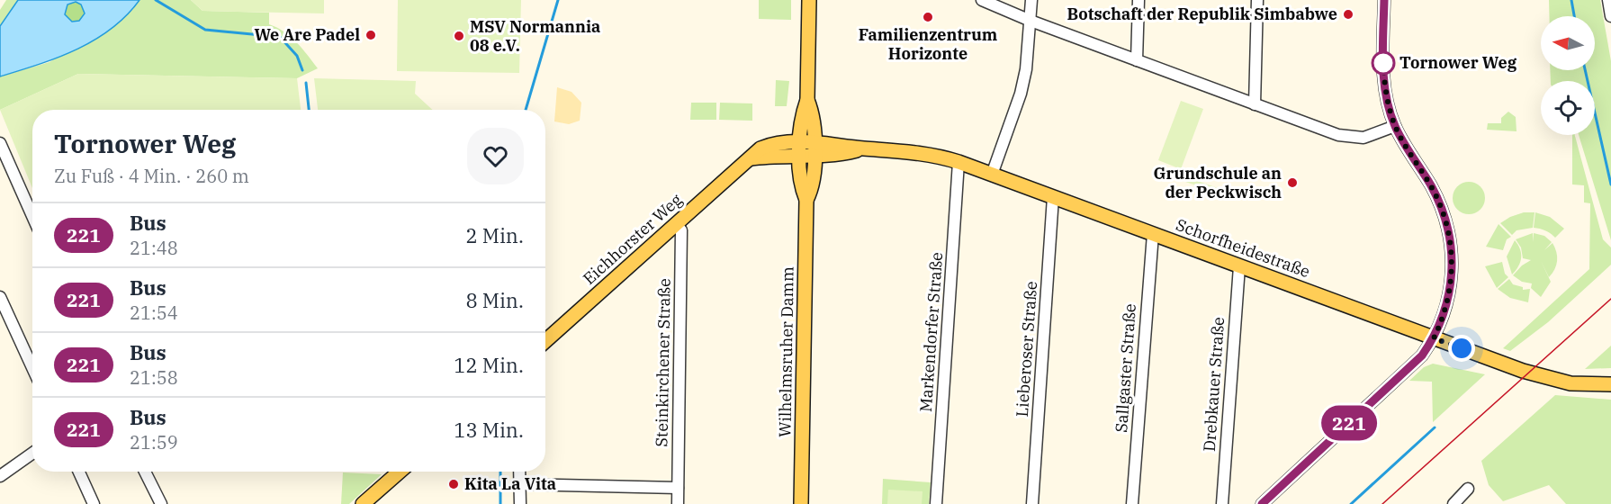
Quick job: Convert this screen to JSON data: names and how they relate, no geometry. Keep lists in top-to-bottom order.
{
  "streets": {
    "main road": ["Eichhorster Weg", "Schorfheidestraße", "Wilhelmsruher Damm"],
    "street": [
      "Markendorfer Straße",
      "Lieberoser Straße",
      "Steinkirchener Straße",
      "Sallgaster Straße",
      "Drebkauer Straße"
    ]
  },
  "crossings": [
    ["Eichhorster Weg", "Schorfheidestraße"],
    ["Eichhorster Weg", "Wilhelmsruher Damm"],
    ["Eichhorster Weg", "Steinkirchener Straße"],
    ["Schorfheidestraße", "Markendorfer Straße"],
    ["Schorfheidestraße", "Lieberoser Straße"],
    ["Schorfheidestraße", "Wilhelmsruher Damm"],
    ["Schorfheidestraße", "Sallgaster Straße"],
    ["Schorfheidestraße", "Drebkauer Straße"]
  ],
  "places": [
    "Botschaft der Republik Simbabwe",
    "Familienzentrum Horizonte",
    "We Are Padel",
    "MSV Normannia 08 e.V.",
    "Tornower Weg",
    "Grundschule an der Peckwisch",
    "Kita La Vita"
  ],
  "lines": ["bus line 221"],
  "north": "left",
  "page": {
    "on_map": "221",
    "heading": ["Tornower Weg", "Zu Fuß · 4 Min. · 260 m"],
    "list": [
      {
        "mark": "221",
        "name": "Bus",
        "note": "21:48",
        "value": "2 Min."
      },
      {
        "mark": "221",
        "name": "Bus",
        "note": "21:54",
        "value": "8 Min."
      },
      {
        "mark": "221",
        "name": "Bus",
        "note": "21:58",
        "value": "12 Min."
      },
      {
        "mark": "221",
        "name": "Bus",
        "note": "21:59",
        "value": "13 Min."
      }
    ]
  }
}
